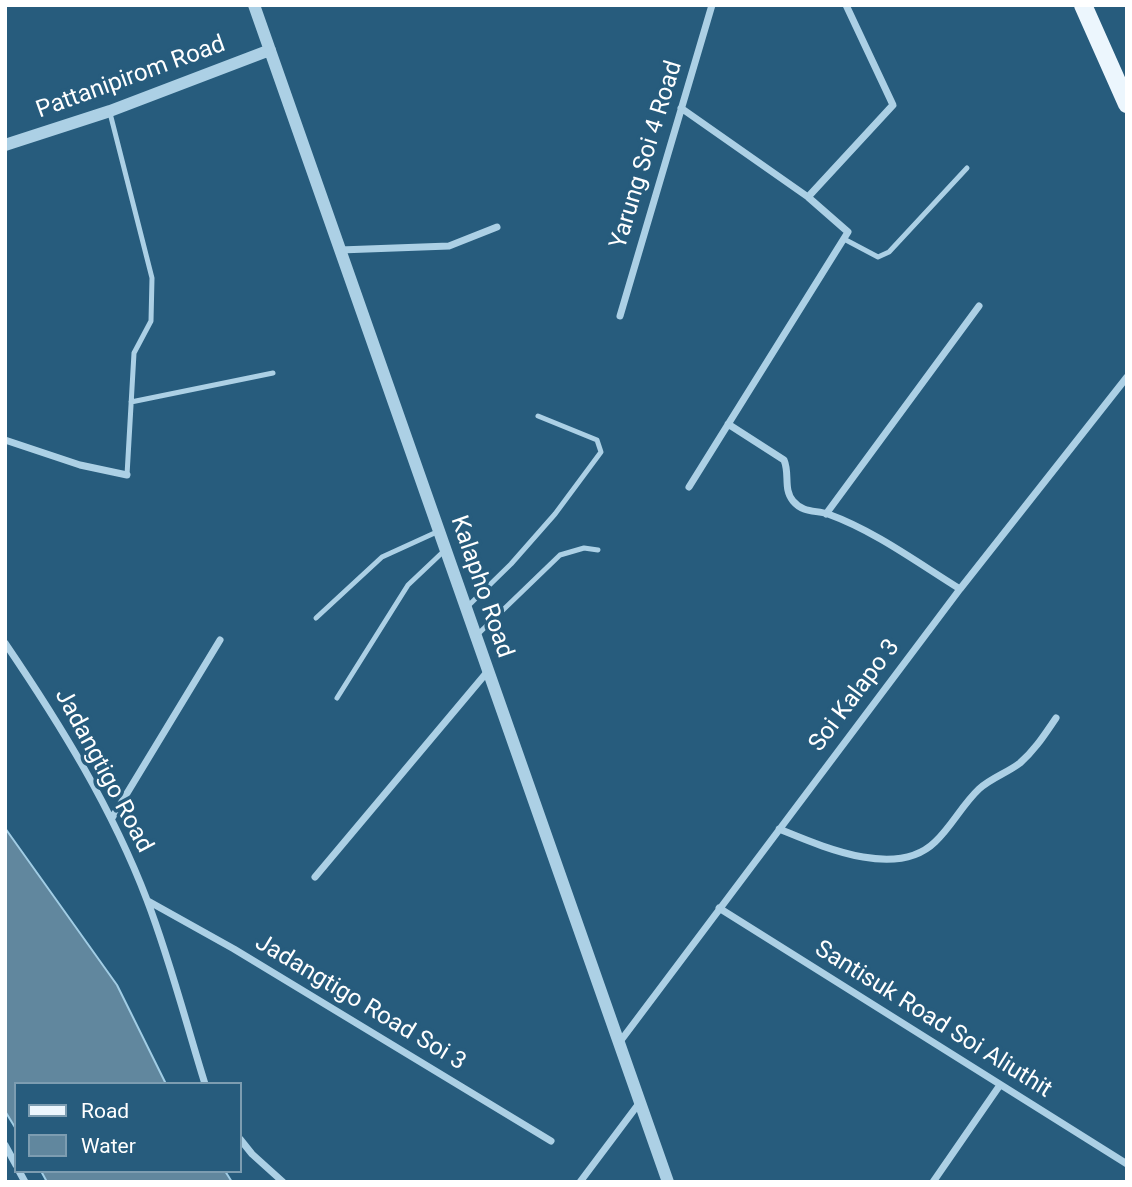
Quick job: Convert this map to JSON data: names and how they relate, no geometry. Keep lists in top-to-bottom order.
{
  "streets": {
    "street": [
      "Pattanipirom Road",
      "Yarung Soi 4 Road",
      "Kalapho Road",
      "Soi Kalapo 3",
      "Jadangtigo Road",
      "Jadangtigo Road Soi 3",
      "Santisuk Road Soi Aliuthit"
    ]
  },
  "crossings": [
    ["Pattanipirom Road", "Kalapho Road"],
    ["Kalapho Road", "Soi Kalapo 3"],
    ["Soi Kalapo 3", "Santisuk Road Soi Aliuthit"],
    ["Jadangtigo Road", "Jadangtigo Road Soi 3"]
  ],
  "legend": ["Road", "Water"]
}
